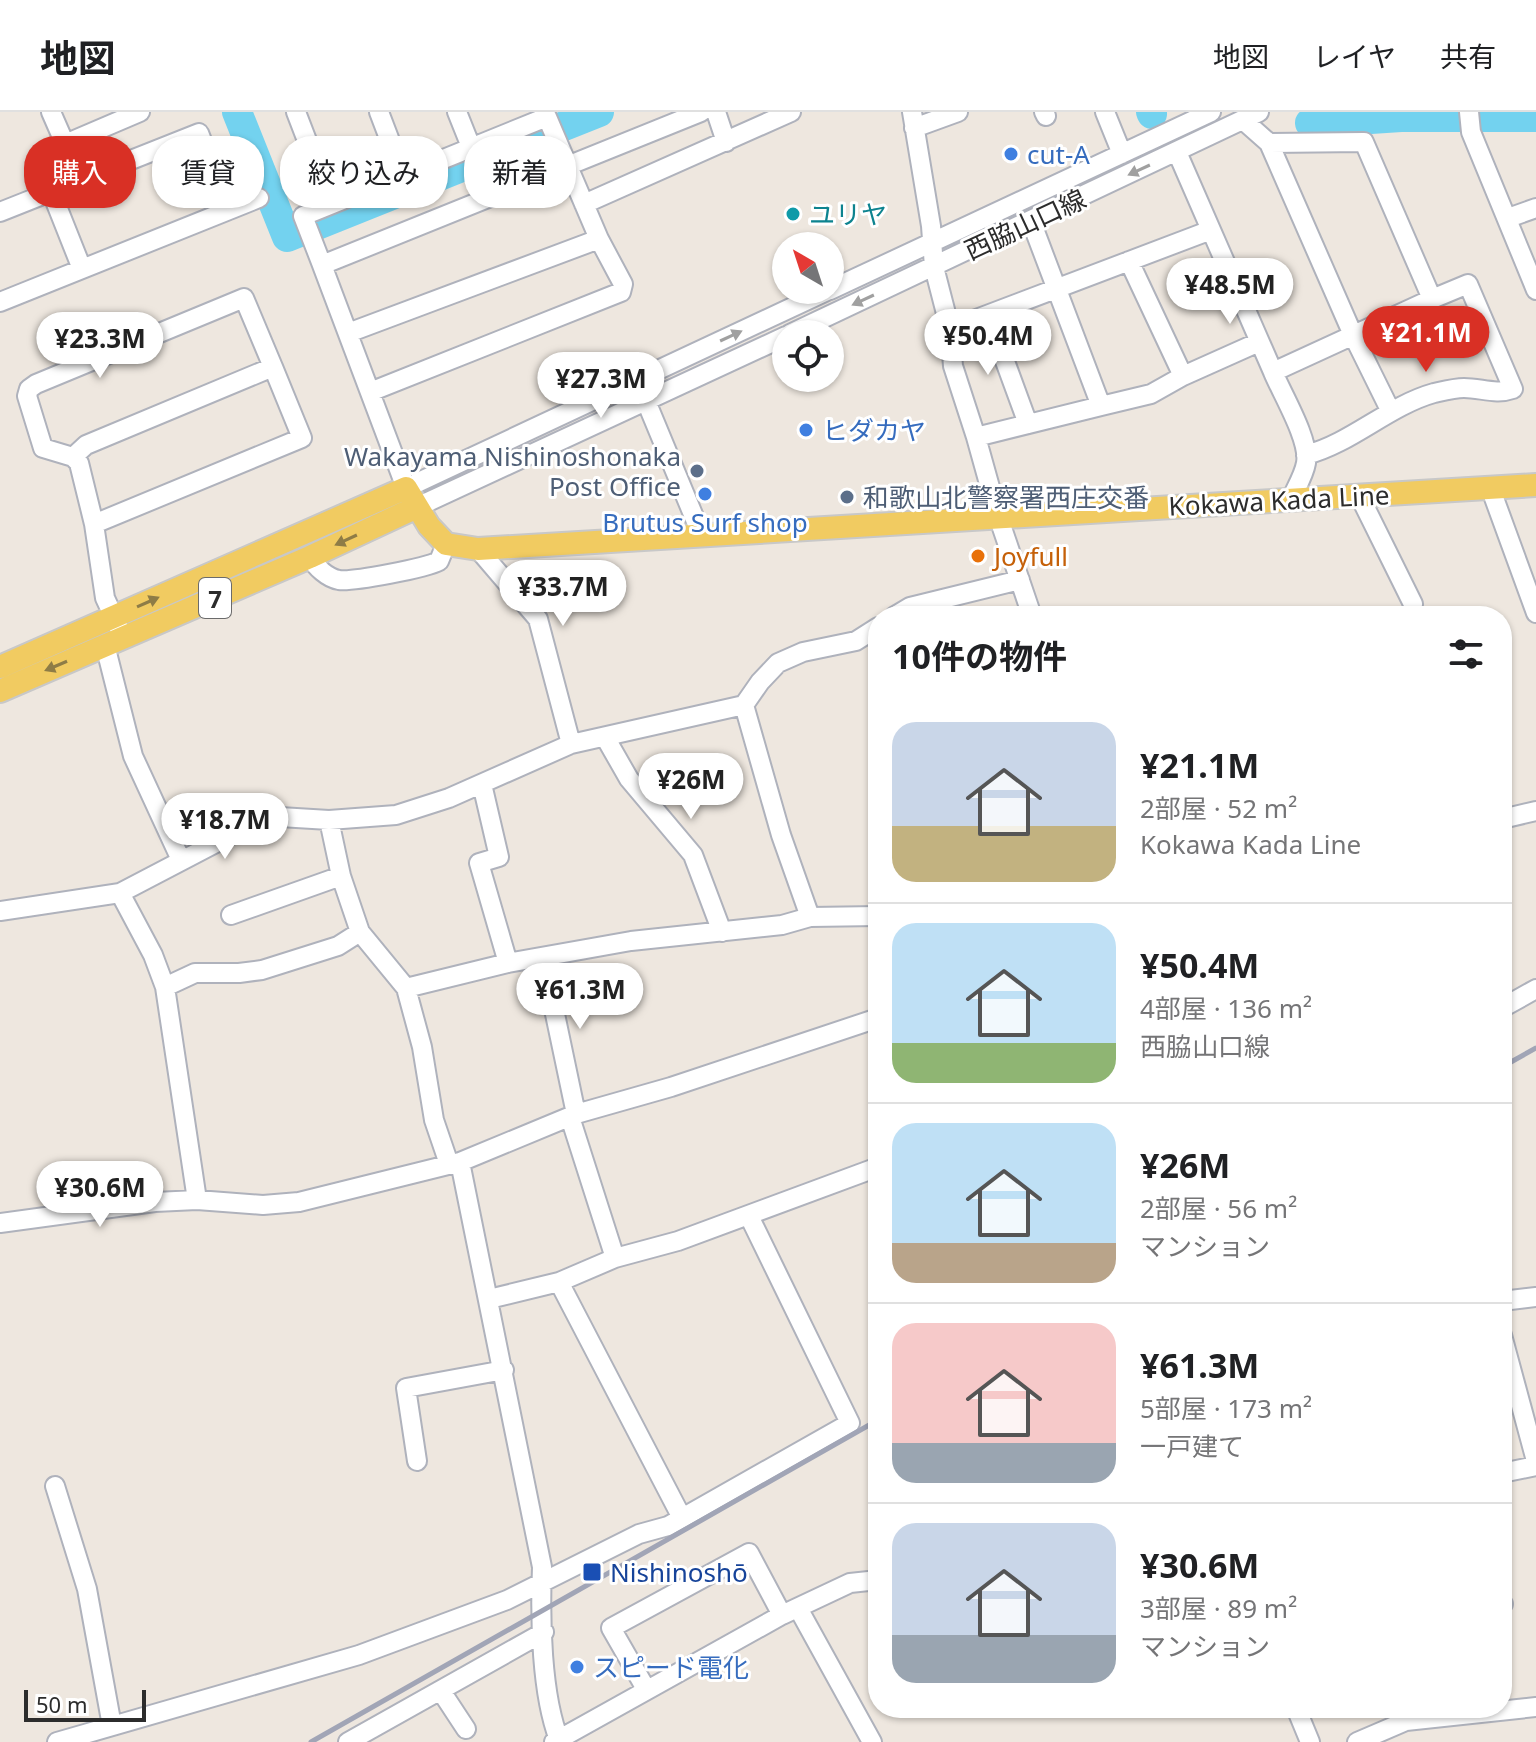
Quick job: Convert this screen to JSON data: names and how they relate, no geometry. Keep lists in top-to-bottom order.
{
  "streets": {
    "main road": ["Kokawa Kada Line", "7"],
    "street": ["西脇山口線"]
  },
  "crossings": [
    ["西脇山口線", "7"]
  ],
  "places": {
    "other": [
      "cut-A",
      "ユリヤ",
      "ヒダカヤ",
      "Wakayama Nishinoshonaka Post Office",
      "Brutus Surf shop",
      "和歌山北警察署西庄交番",
      "Joyfull",
      "スピード電化"
    ],
    "transit": ["Nishinoshō"]
  },
  "scale_bar": "50 m",
  "north": "top left",
  "page": {
    "header": "地図",
    "nav": ["地図", "レイヤ", "共有"],
    "chip": [
      "購入",
      "賃貸",
      "絞り込み",
      "新着"
    ],
    "price": [
      "¥48.5M",
      "¥21.1M",
      "¥50.4M",
      "¥23.3M",
      "¥27.3M",
      "¥33.7M",
      "¥26M",
      "¥18.7M",
      "¥61.3M",
      "¥30.6M"
    ],
    "heading": "10件の物件",
    "list": [
      {
        "name": "¥21.1M",
        "note": "2部屋 · 52 m² · Kokawa Kada Line"
      },
      {
        "name": "¥50.4M",
        "note": "4部屋 · 136 m² · 西脇山口線"
      },
      {
        "name": "¥26M",
        "note": "2部屋 · 56 m² · マンション"
      },
      {
        "name": "¥61.3M",
        "note": "5部屋 · 173 m² · 一戸建て"
      },
      {
        "name": "¥30.6M",
        "note": "3部屋 · 89 m² · マンション"
      }
    ],
    "scale": "50 m"
  }
}
